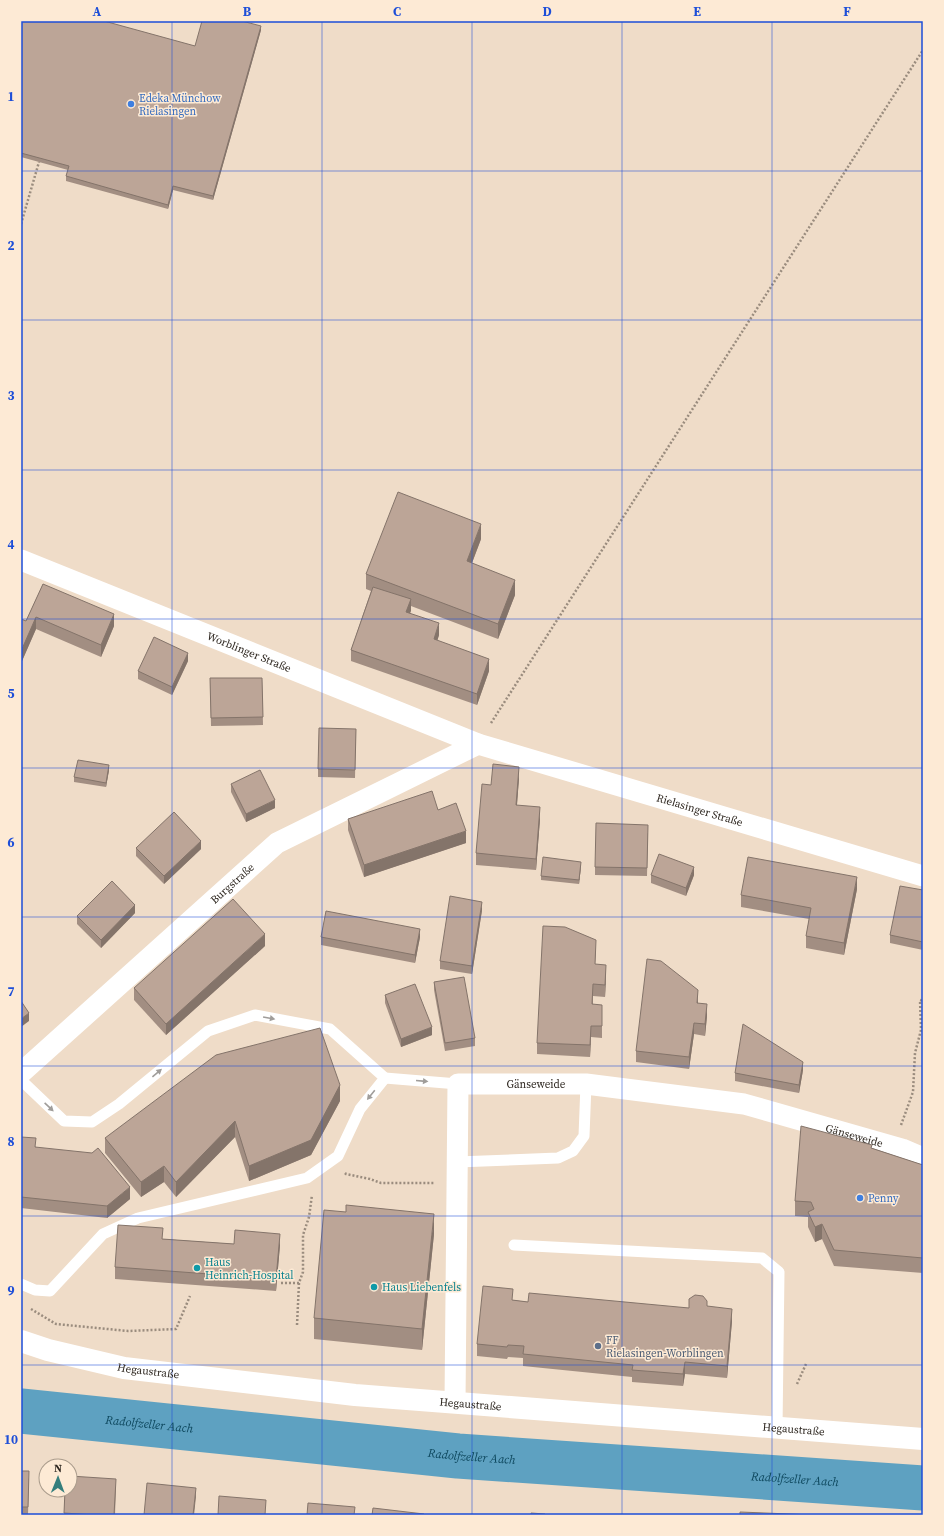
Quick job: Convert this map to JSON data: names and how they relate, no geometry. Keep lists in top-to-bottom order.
{
  "streets": {
    "main road": ["Hegaustraße"],
    "street": [
      "Worblinger Straße",
      "Rielasinger Straße",
      "Burgstraße",
      "Gänseweide"
    ]
  },
  "crossings": [
    ["Worblinger Straße", "Rielasinger Straße"],
    ["Worblinger Straße", "Burgstraße"],
    ["Rielasinger Straße", "Burgstraße"]
  ],
  "water": ["Radolfzeller Aach"],
  "places": [
    "Edeka Münchow Rielasingen",
    "Penny",
    "Haus Heinrich-Hospital",
    "Haus Liebenfels",
    "FF Rielasingen-Worblingen"
  ],
  "north": "top",
  "grid": {
    "columns": [
      "A",
      "B",
      "C",
      "D",
      "E",
      "F"
    ],
    "rows": [
      "1",
      "2",
      "3",
      "4",
      "5",
      "6",
      "7",
      "8",
      "9",
      "10"
    ]
  }
}
